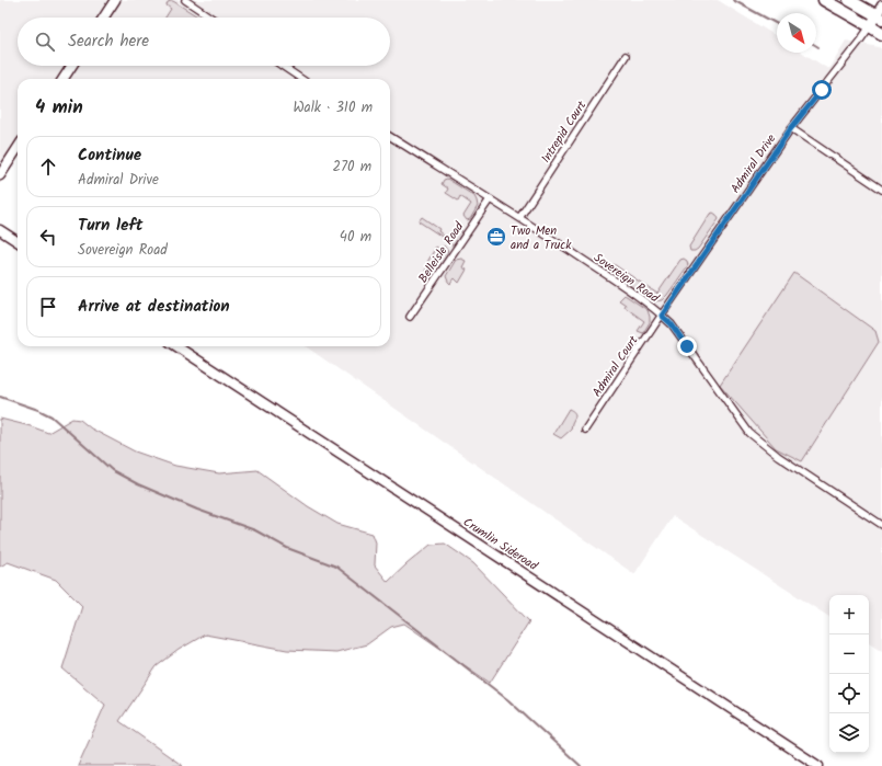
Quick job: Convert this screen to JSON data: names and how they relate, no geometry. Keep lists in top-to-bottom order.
{
  "streets": {
    "street": [
      "Intrepid Court",
      "Admiral Drive",
      "Belleisle Road",
      "Sovereign Road",
      "Admiral Court",
      "Crumlin Sideroad"
    ]
  },
  "crossings": [
    ["Intrepid Court", "Sovereign Road"],
    ["Admiral Drive", "Sovereign Road"],
    ["Admiral Drive", "Admiral Court"],
    ["Belleisle Road", "Sovereign Road"],
    ["Sovereign Road", "Admiral Court"]
  ],
  "places": {
    "office": ["Two Men and a Truck"]
  },
  "north": "bottom right",
  "page": {
    "search": "Search here",
    "heading": ["4 min", "Walk · 310 m"],
    "list": [
      ["Continue", "Admiral Drive", "270 m"],
      ["Turn left", "Sovereign Road", "40 m"],
      "Arrive at destination"
    ],
    "map_buttons": ["+", "−"]
  }
}
